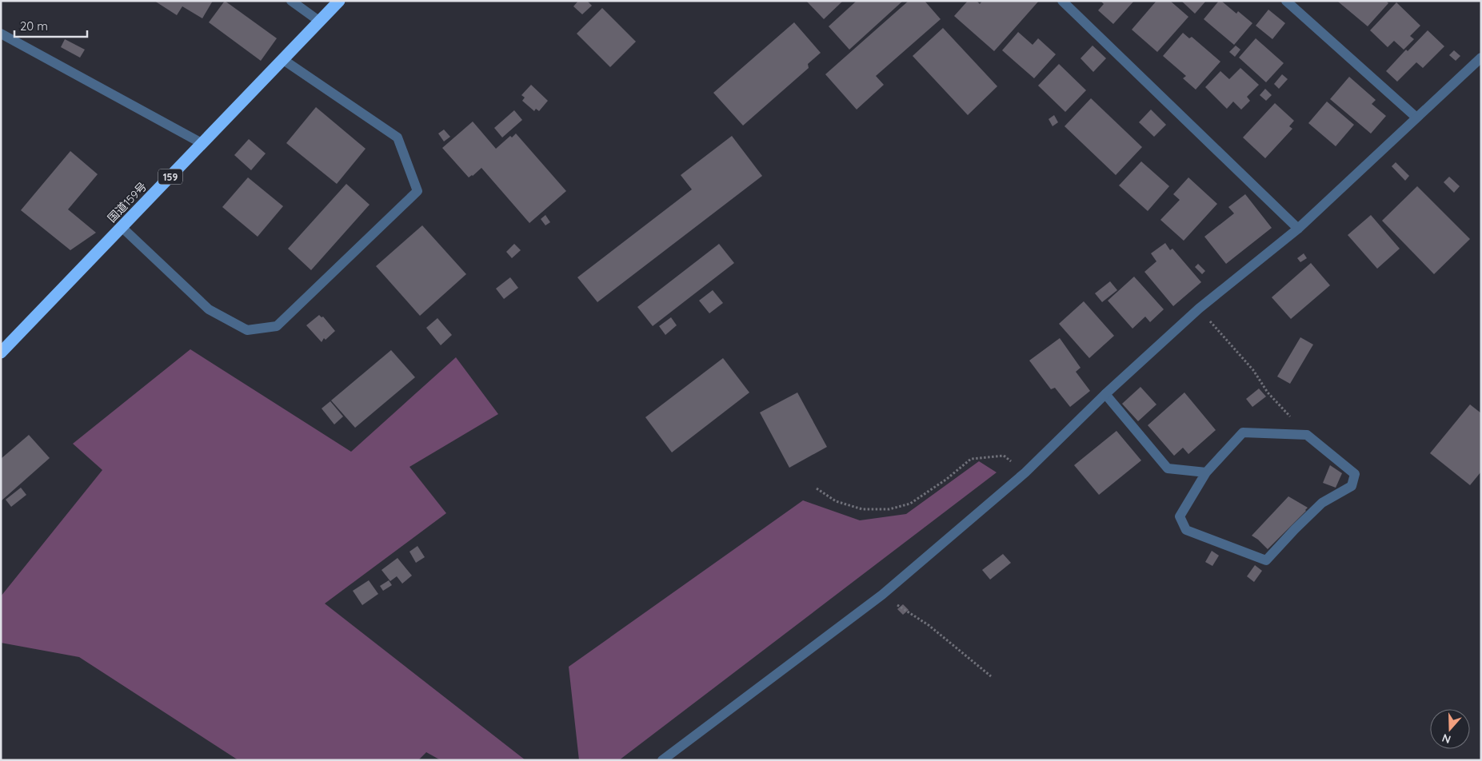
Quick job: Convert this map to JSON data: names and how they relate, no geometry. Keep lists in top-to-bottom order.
{
  "streets": {
    "highway": ["159", "国道159号"]
  },
  "scale_bar": "20 m",
  "north": "bottom"
}
